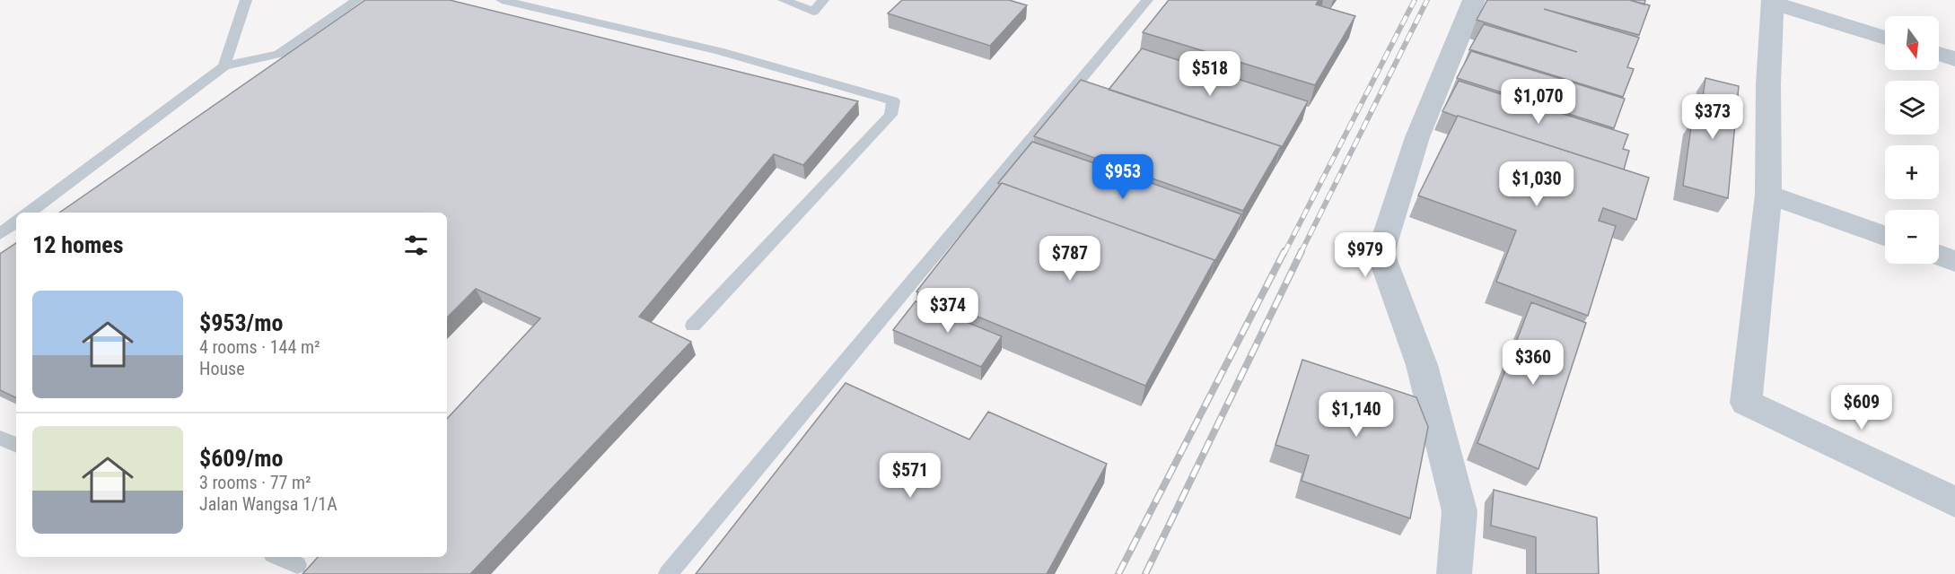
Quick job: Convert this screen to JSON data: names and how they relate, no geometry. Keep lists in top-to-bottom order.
{
  "north": "bottom",
  "page": {
    "map_buttons": ["+", "−"],
    "price": [
      "$518",
      "$1,070",
      "$373",
      "$953",
      "$1,030",
      "$979",
      "$787",
      "$374",
      "$360",
      "$609",
      "$1,140",
      "$571"
    ],
    "heading": "12 homes",
    "list": [
      {
        "name": "$953/mo",
        "note": "4 rooms · 144 m² · House"
      },
      {
        "name": "$609/mo",
        "note": "3 rooms · 77 m² · Jalan Wangsa 1/1A"
      }
    ]
  }
}
